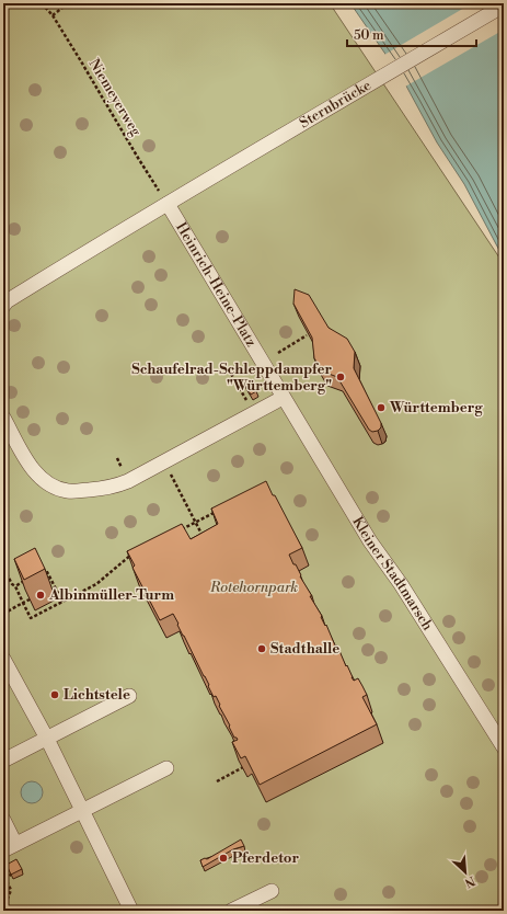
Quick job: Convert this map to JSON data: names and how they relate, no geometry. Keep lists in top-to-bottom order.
{
  "streets": {
    "street": ["Sternbrücke", "Heinrich-Heine-Platz", "Kleiner Stadtmarsch"],
    "path": ["Niemeyerweg"]
  },
  "crossings": [
    ["Niemeyerweg", "Sternbrücke"],
    ["Niemeyerweg", "Heinrich-Heine-Platz"],
    ["Sternbrücke", "Heinrich-Heine-Platz"],
    ["Heinrich-Heine-Platz", "Kleiner Stadtmarsch"]
  ],
  "parks": ["Rotehornpark"],
  "places": [
    "Schaufelrad-Schleppdampfer \"Württemberg\"",
    "Württemberg",
    "Albinmüller-Turm",
    "Stadthalle",
    "Lichtstele",
    "Pferdetor"
  ],
  "scale_bar": "50 m",
  "north": "bottom right"
}
